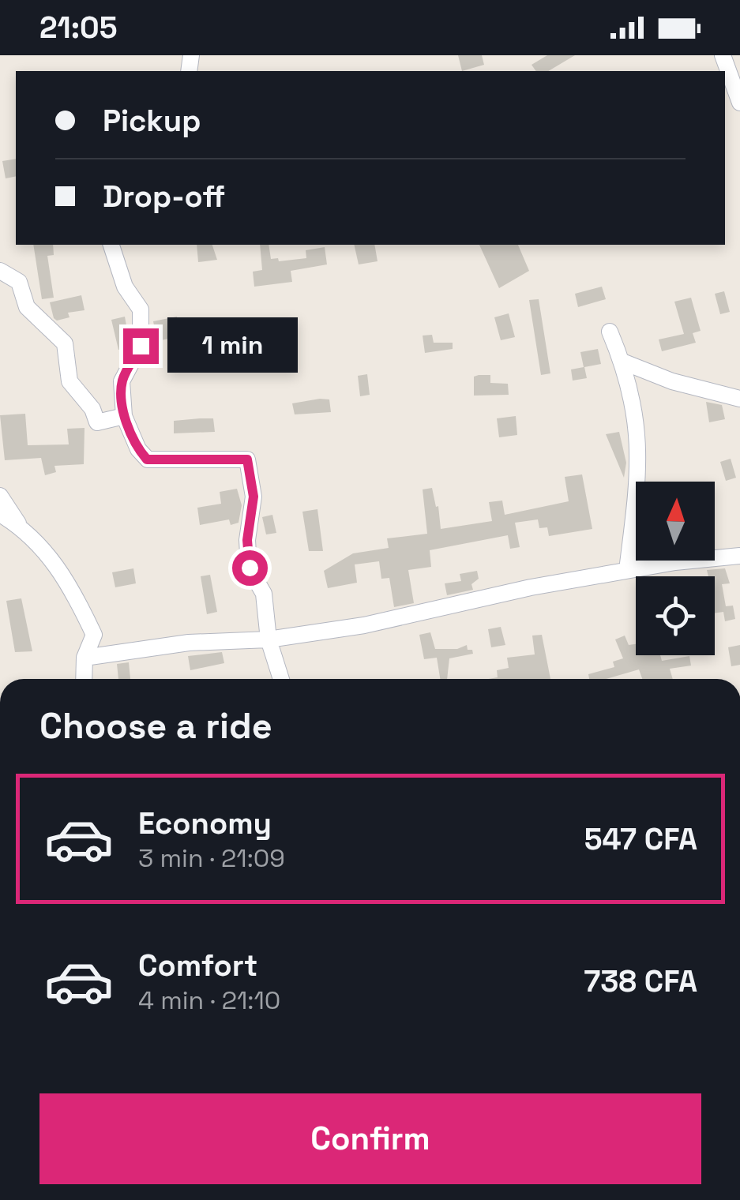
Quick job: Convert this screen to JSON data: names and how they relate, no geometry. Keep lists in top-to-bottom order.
{
  "north": "top",
  "page": {
    "status": "21:05",
    "banner": ["Pickup", "Drop-off"],
    "bubble": "1 min",
    "heading": "Choose a ride",
    "list": [
      {
        "name": "Economy",
        "note": "3 min · 21:09",
        "value": "547 CFA"
      },
      {
        "name": "Comfort",
        "note": "4 min · 21:10",
        "value": "738 CFA"
      }
    ],
    "buttons": "Confirm"
  }
}
